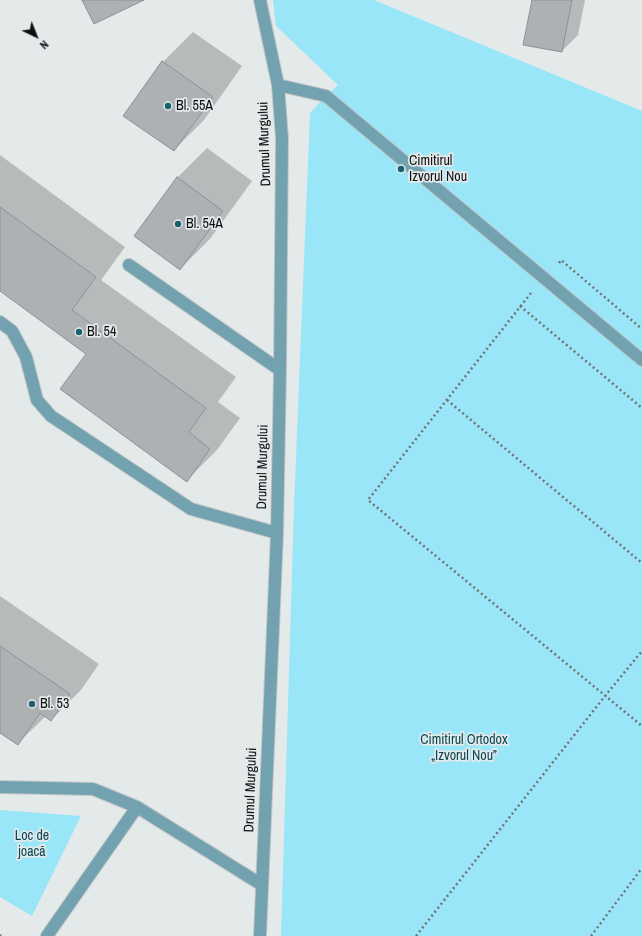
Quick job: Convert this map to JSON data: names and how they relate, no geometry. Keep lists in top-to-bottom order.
{
  "streets": {
    "street": ["Drumul Murgului"]
  },
  "parks": ["Cimitirul Ortodox „Izvorul Nou”", "Loc de joacă"],
  "places": [
    "Bl. 55A",
    "Cimitirul Izvorul Nou",
    "Bl. 54A",
    "Bl. 54",
    "Bl. 53"
  ],
  "north": "bottom right"
}
